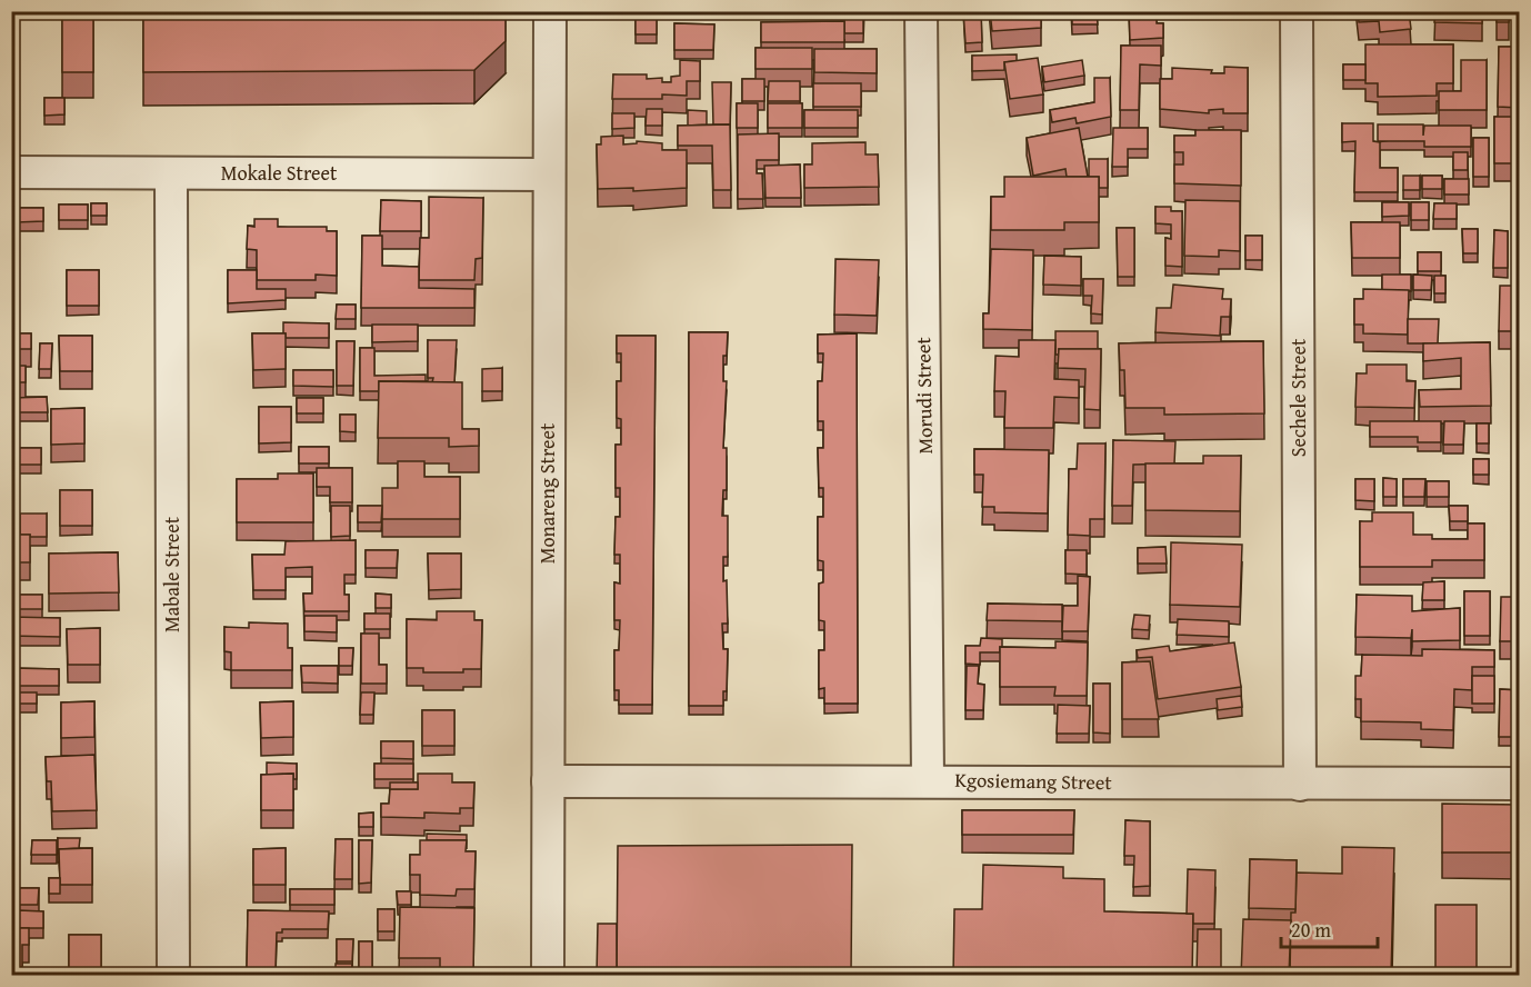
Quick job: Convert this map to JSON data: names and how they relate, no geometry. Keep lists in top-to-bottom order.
{
  "streets": {
    "street": [
      "Mokale Street",
      "Morudi Street",
      "Sechele Street",
      "Monareng Street",
      "Mabale Street",
      "Kgosiemang Street"
    ]
  },
  "crossings": [
    ["Mokale Street", "Monareng Street"],
    ["Mokale Street", "Mabale Street"],
    ["Morudi Street", "Kgosiemang Street"],
    ["Sechele Street", "Kgosiemang Street"],
    ["Monareng Street", "Kgosiemang Street"]
  ],
  "scale_bar": "20 m"
}
